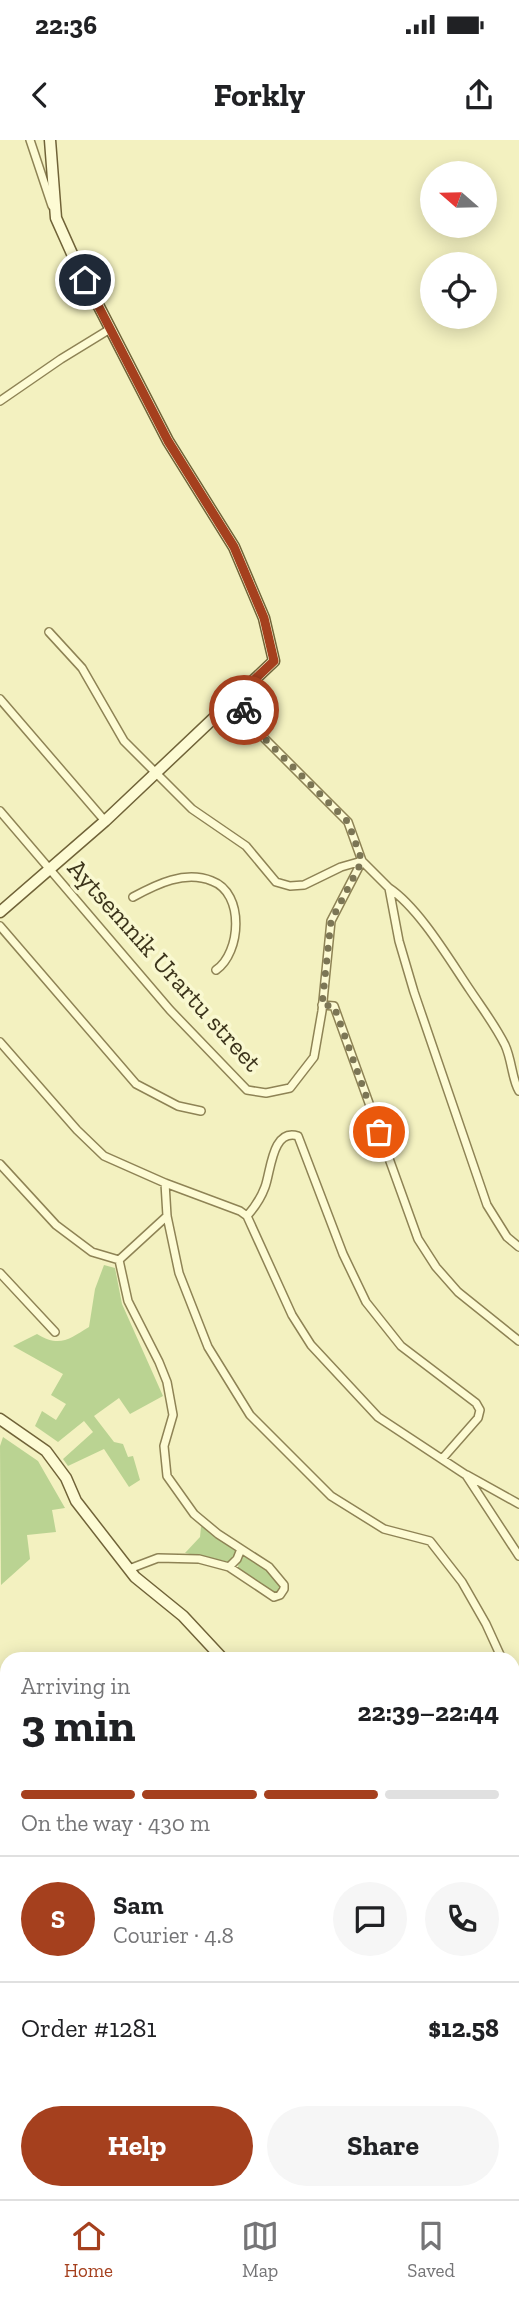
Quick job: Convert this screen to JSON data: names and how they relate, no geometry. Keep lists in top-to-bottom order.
{
  "streets": {
    "street": ["Aytsemnik Urartu street"]
  },
  "north": "left",
  "page": {
    "status": "22:36",
    "header": "Forkly",
    "heading": ["3 min", "Arriving in", "22:39–22:44"],
    "panel": [
      "Sam",
      "Courier · 4.8",
      "Order #1281",
      "$12.58"
    ],
    "bar": "On the way · 430 m",
    "round": "S",
    "buttons": ["Help", "Share"],
    "tabs": ["Home", "Map", "Saved"]
  }
}
